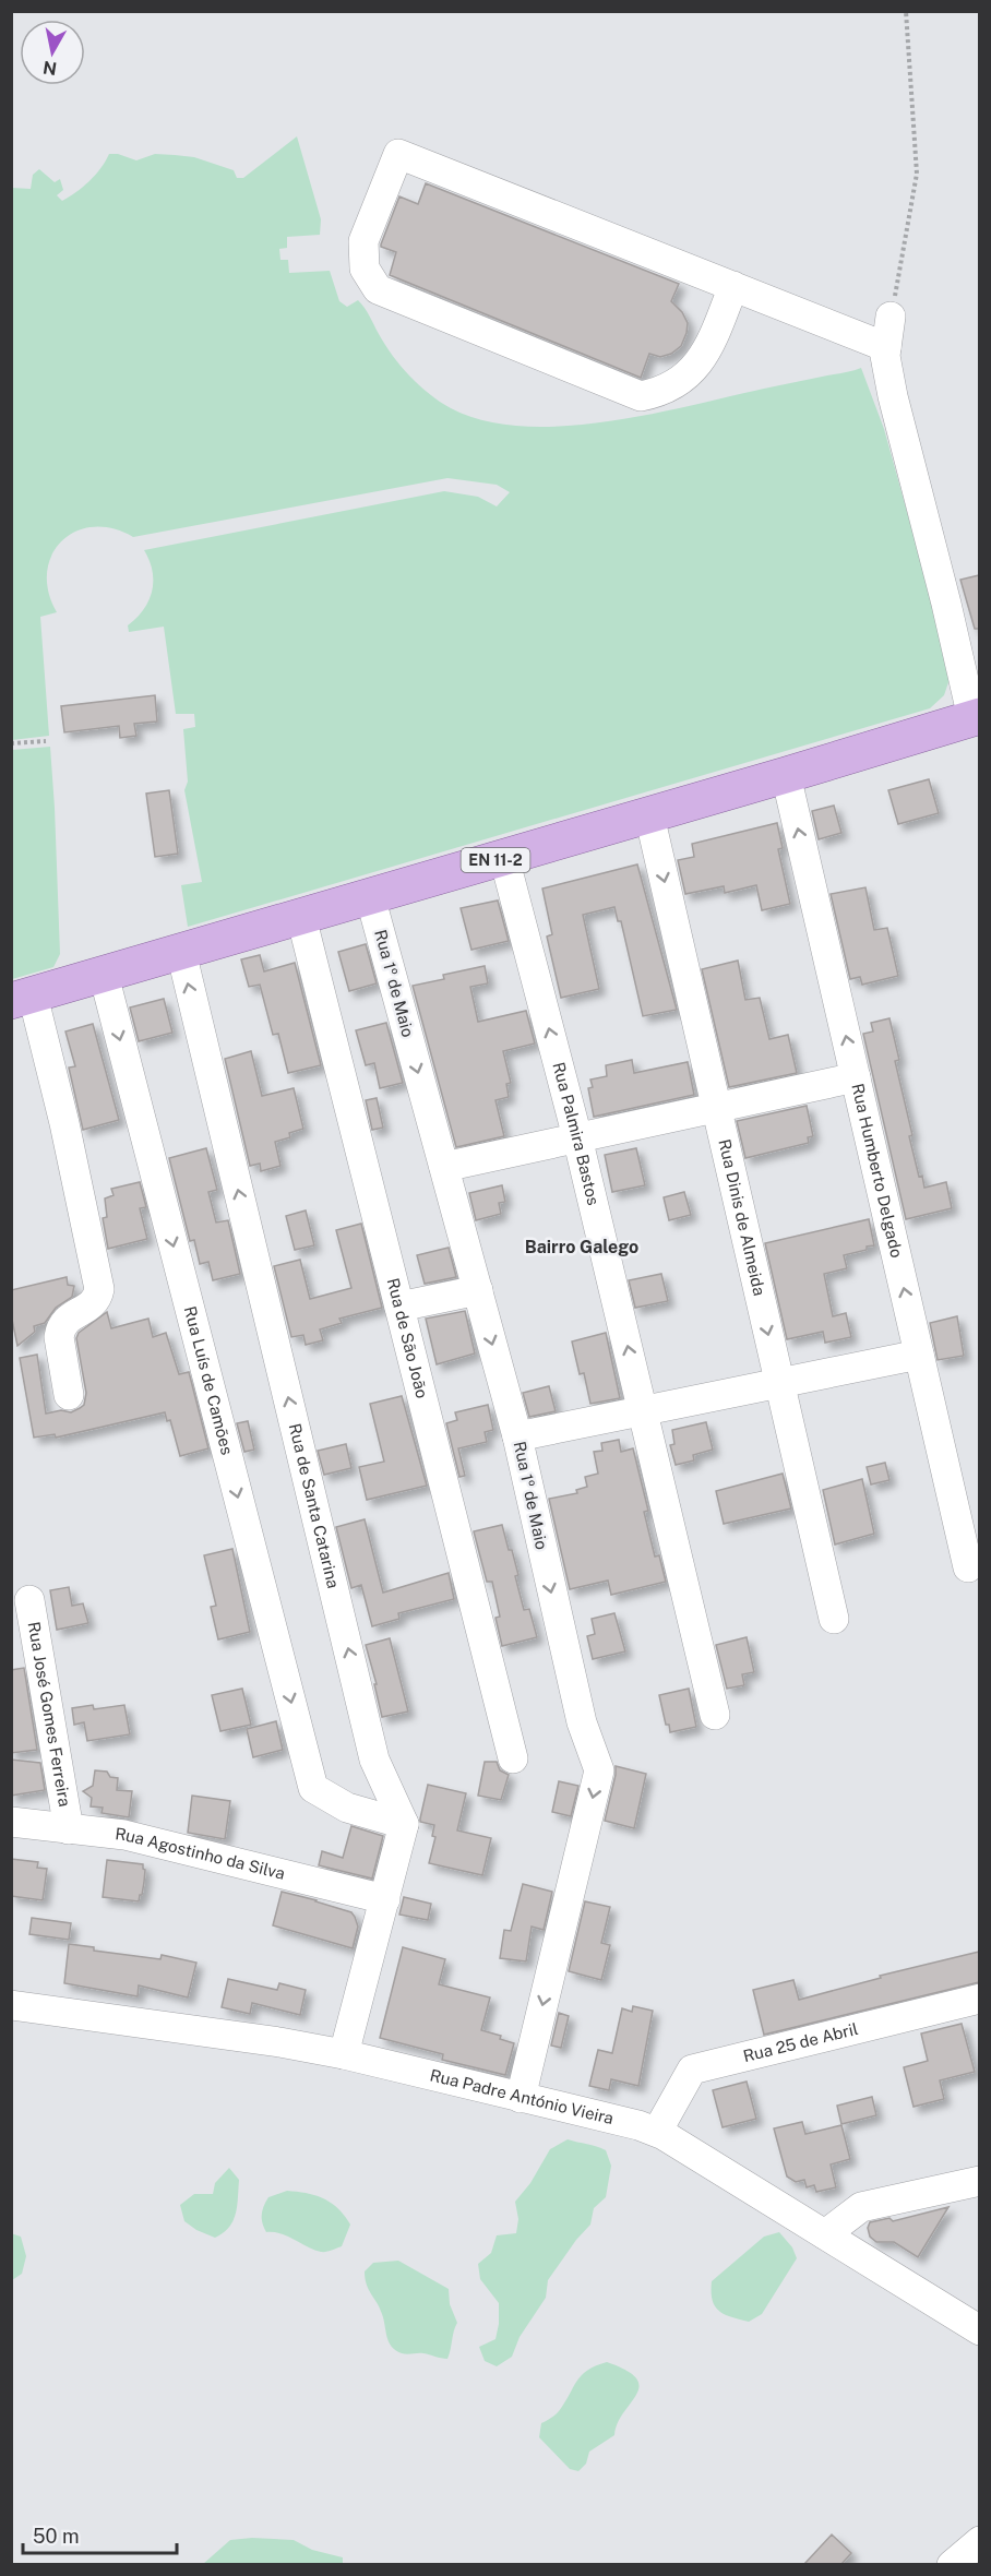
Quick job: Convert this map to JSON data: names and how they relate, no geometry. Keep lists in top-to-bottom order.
{
  "streets": {
    "main road": ["EN 11-2"],
    "street": [
      "Rua 1º de Maio",
      "Rua Palmira Bastos",
      "Rua Humberto Delgado",
      "Rua Dinis de Almeida",
      "Rua de São João",
      "Rua Luís de Camões",
      "Rua de Santa Catarina",
      "Rua José Gomes Ferreira",
      "Rua Agostinho da Silva",
      "Rua 25 de Abril",
      "Rua Padre António Vieira"
    ]
  },
  "crossings": [
    ["EN 11-2", "Rua 1º de Maio"],
    ["EN 11-2", "Rua Palmira Bastos"],
    ["EN 11-2", "Rua Humberto Delgado"],
    ["EN 11-2", "Rua Dinis de Almeida"],
    ["EN 11-2", "Rua de São João"],
    ["EN 11-2", "Rua Luís de Camões"],
    ["EN 11-2", "Rua de Santa Catarina"],
    ["Rua 1º de Maio", "Rua Padre António Vieira"],
    ["Rua Luís de Camões", "Rua de Santa Catarina"],
    ["Rua José Gomes Ferreira", "Rua Agostinho da Silva"],
    ["Rua 25 de Abril", "Rua Padre António Vieira"]
  ],
  "one_way": [
    "Rua 1º de Maio",
    "Rua Palmira Bastos",
    "Rua Humberto Delgado",
    "Rua Dinis de Almeida"
  ],
  "districts": ["Bairro Galego"],
  "scale_bar": "50 m",
  "north": "bottom"
}
